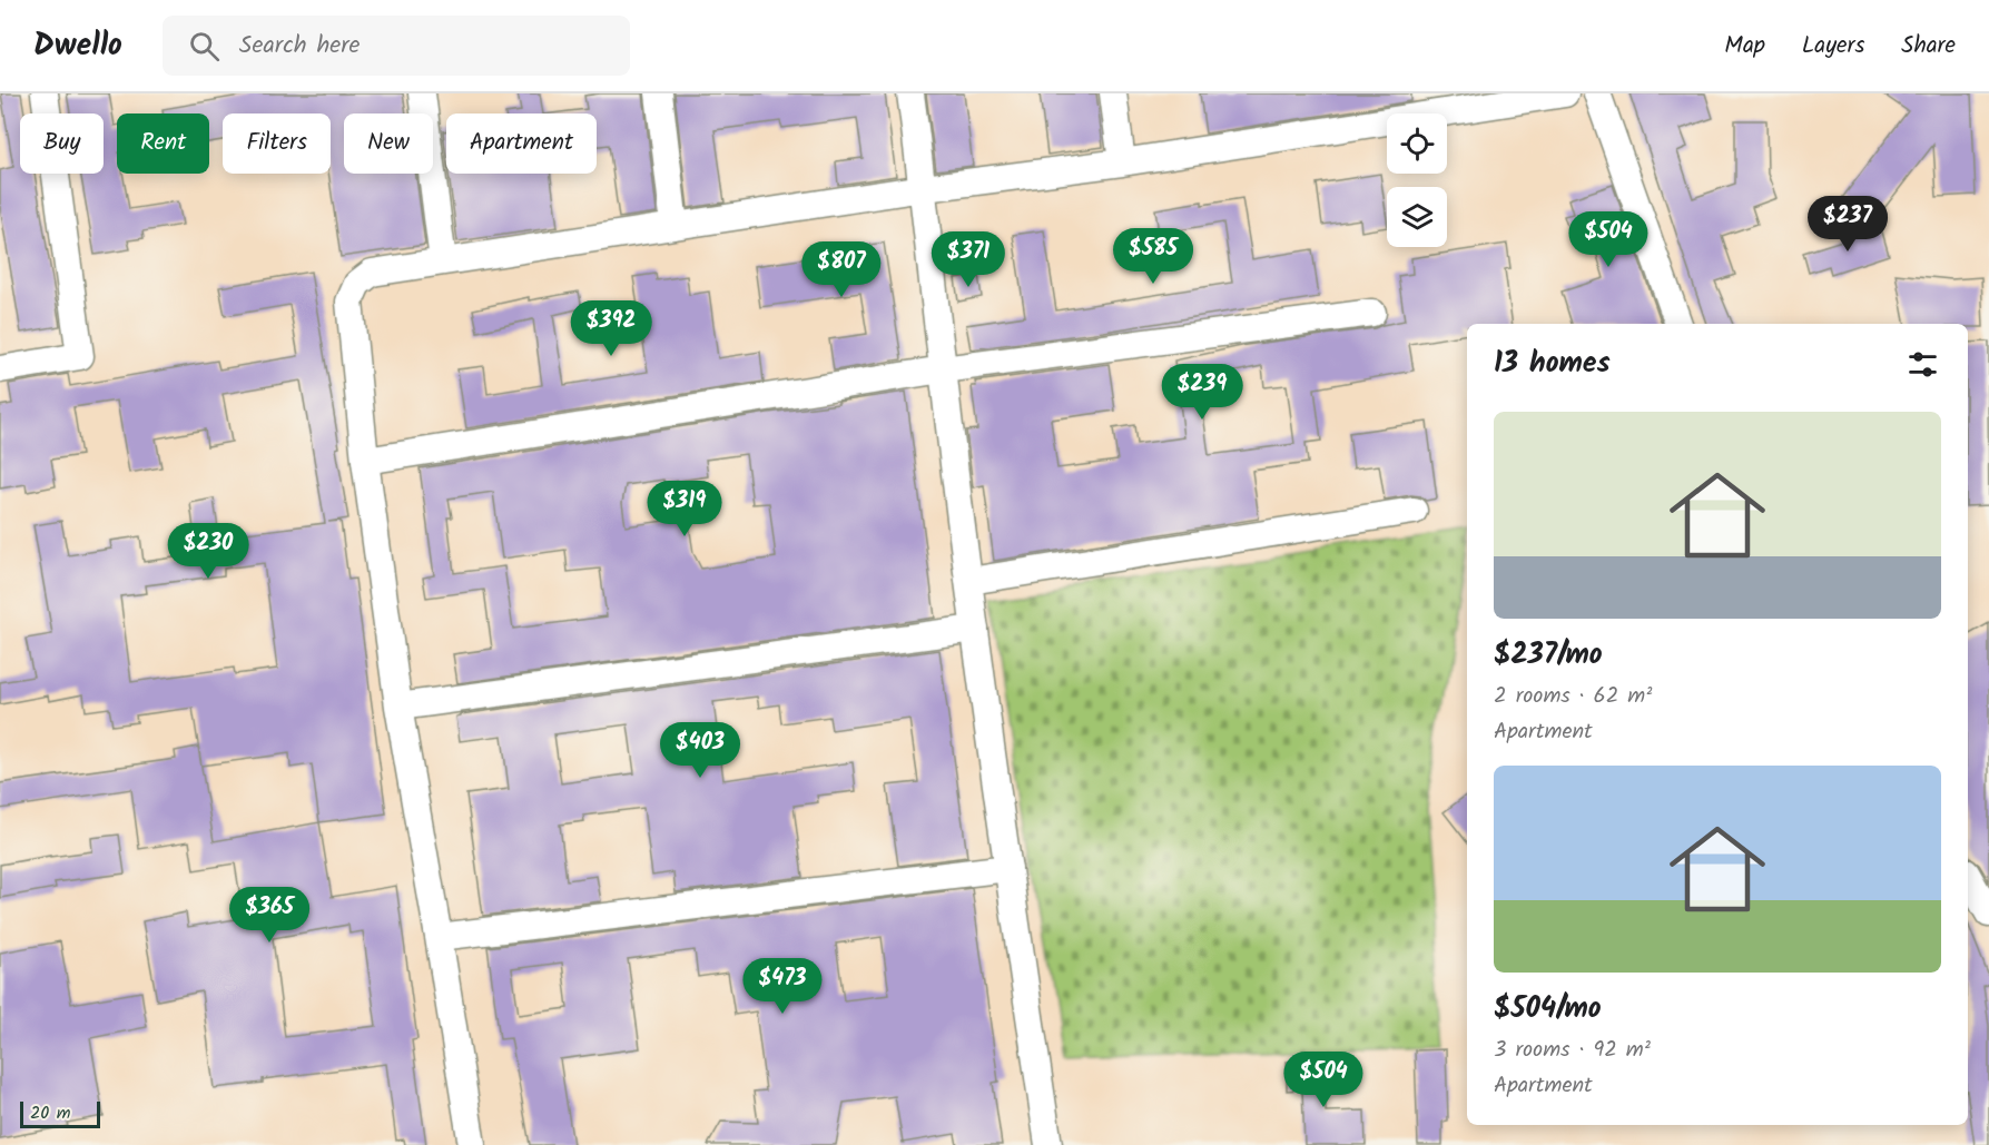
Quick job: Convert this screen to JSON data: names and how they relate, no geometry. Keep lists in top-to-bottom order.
{
  "scale_bar": "20 m",
  "page": {
    "header": "Dwello",
    "search": "Search here",
    "nav": ["Map", "Layers", "Share"],
    "chip": [
      "Buy",
      "Rent",
      "Filters",
      "New",
      "Apartment"
    ],
    "price": [
      "$237",
      "$504",
      "$585",
      "$371",
      "$807",
      "$392",
      "$239",
      "$319",
      "$230",
      "$403",
      "$365",
      "$473",
      "$504"
    ],
    "heading": "13 homes",
    "list": [
      {
        "name": "$237/mo",
        "note": "2 rooms · 62 m² · Apartment"
      },
      {
        "name": "$504/mo",
        "note": "3 rooms · 92 m² · Apartment"
      }
    ],
    "scale": "20 m"
  }
}
